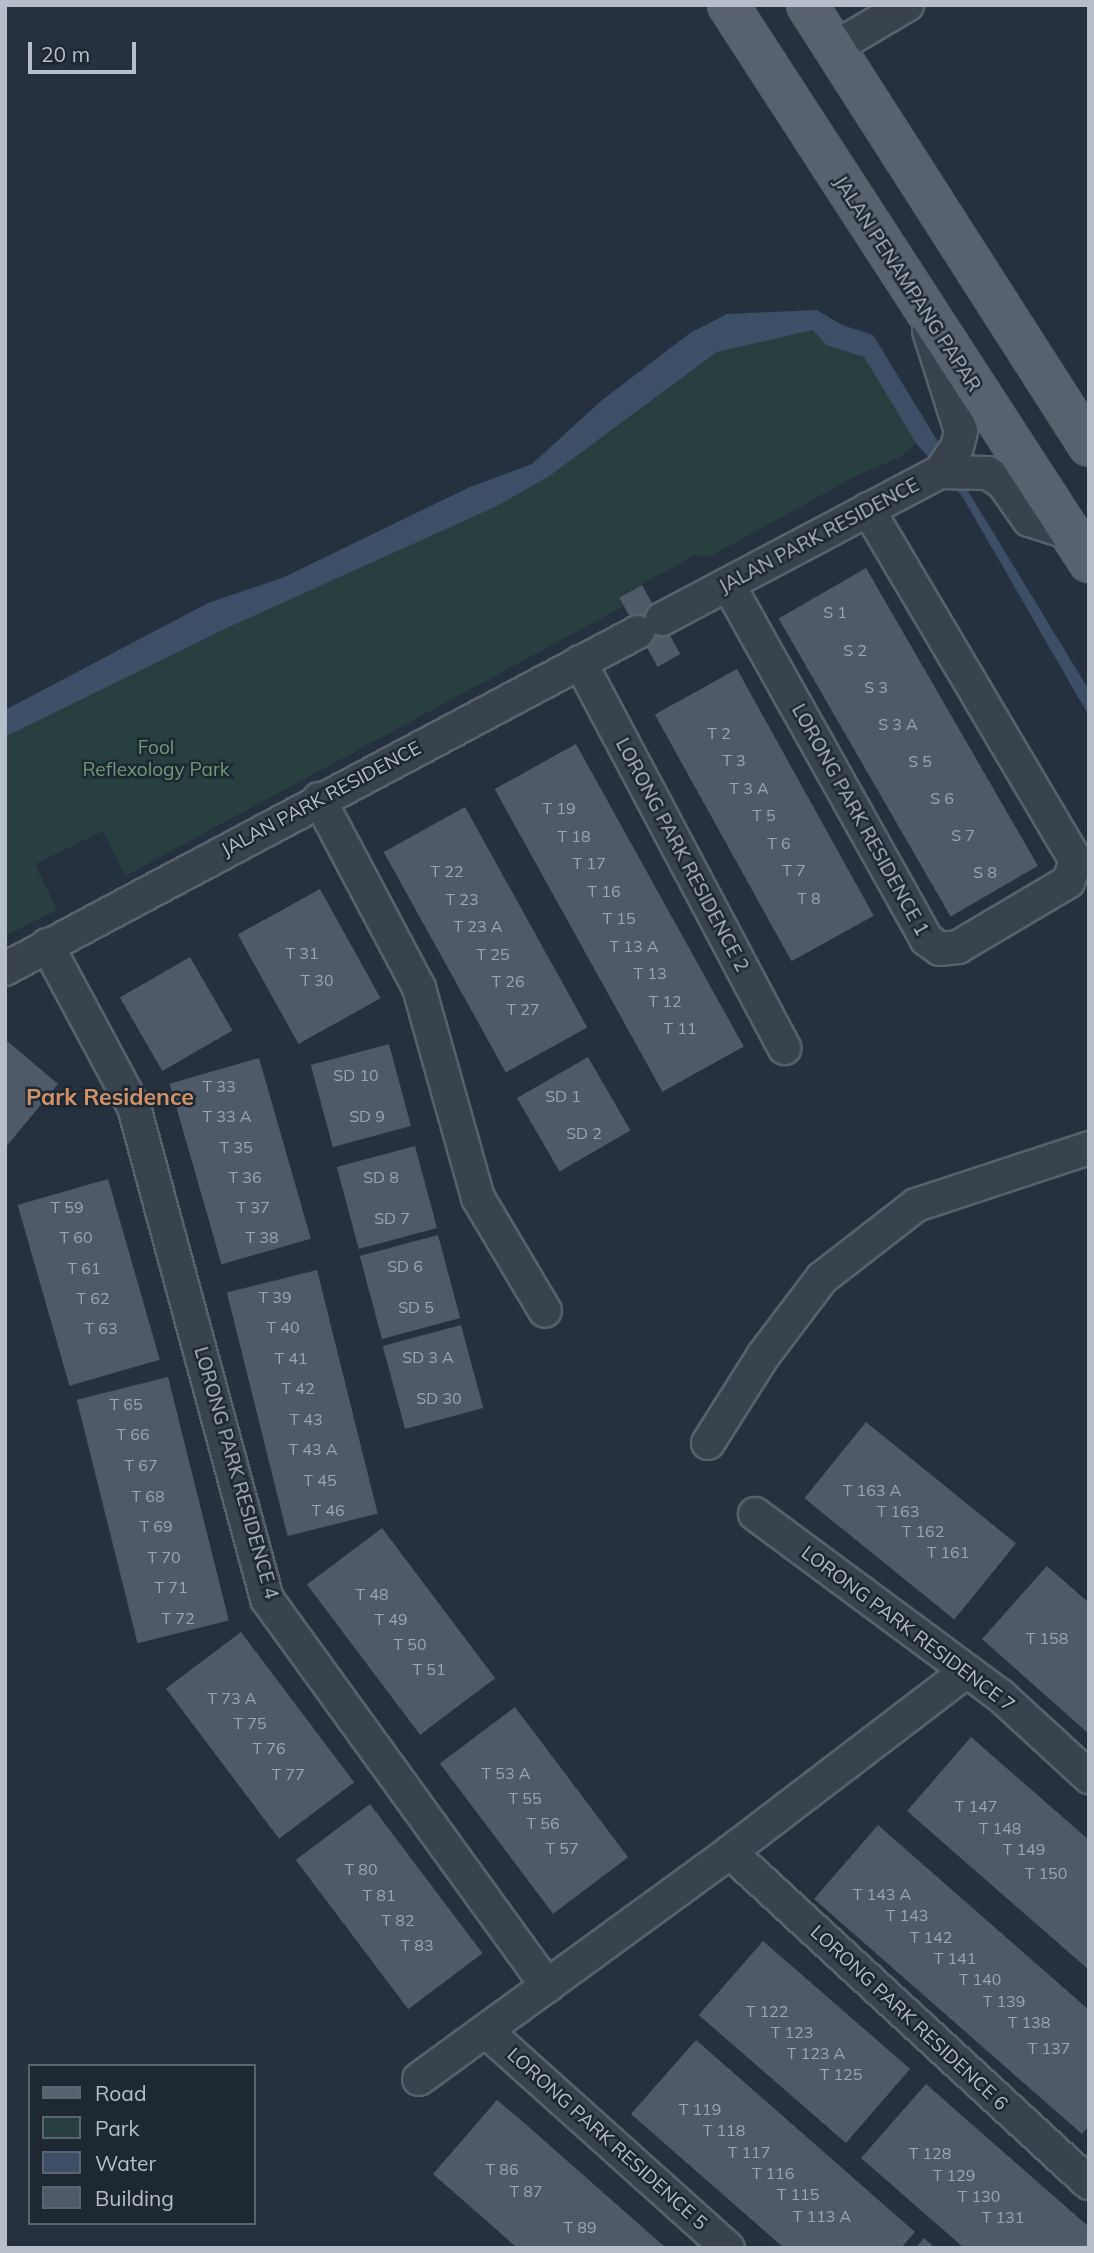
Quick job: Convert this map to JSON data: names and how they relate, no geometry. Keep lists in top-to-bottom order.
{
  "streets": {
    "main road": ["JALAN PENAMPANG PAPAR"],
    "street": [
      "JALAN PARK RESIDENCE",
      "LORONG PARK RESIDENCE 1",
      "LORONG PARK RESIDENCE 2",
      "LORONG PARK RESIDENCE 4",
      "LORONG PARK RESIDENCE 7",
      "LORONG PARK RESIDENCE 6",
      "LORONG PARK RESIDENCE 5"
    ]
  },
  "crossings": [
    ["JALAN PARK RESIDENCE", "LORONG PARK RESIDENCE 1"],
    ["JALAN PARK RESIDENCE", "LORONG PARK RESIDENCE 2"],
    ["JALAN PARK RESIDENCE", "LORONG PARK RESIDENCE 4"]
  ],
  "districts": ["Park Residence"],
  "parks": ["Fool Reflexology Park"],
  "house_numbers": [
    "S 1",
    "S 2",
    "S 3",
    "S 3 A",
    "T 2",
    "T 3",
    "S 5",
    "T 3 A",
    "S 6",
    "T 19",
    "T 5",
    "S 7",
    "T 18",
    "T 6",
    "T 17",
    "T 7",
    "T 22",
    "S 8",
    "T 16",
    "T 8",
    "T 23",
    "T 15",
    "T 23 A",
    "T 13 A",
    "T 31",
    "T 25",
    "T 13",
    "T 30",
    "T 26",
    "T 12",
    "T 27",
    "T 11",
    "SD 10",
    "T 33",
    "SD 1",
    "T 33 A",
    "SD 9",
    "SD 2",
    "T 35",
    "T 36",
    "SD 8",
    "T 59",
    "T 37",
    "SD 7",
    "T 60",
    "T 38",
    "SD 6",
    "T 61",
    "T 39",
    "T 62",
    "SD 5",
    "T 40",
    "T 63",
    "SD 3 A",
    "T 41",
    "T 42",
    "SD 30",
    "T 65",
    "T 43",
    "T 66",
    "T 43 A",
    "T 67",
    "T 45",
    "T 163 A",
    "T 68",
    "T 46",
    "T 163",
    "T 69",
    "T 162",
    "T 161",
    "T 70",
    "T 71",
    "T 48",
    "T 72",
    "T 49",
    "T 158",
    "T 50",
    "T 51",
    "T 73 A",
    "T 75",
    "T 76",
    "T 53 A",
    "T 77",
    "T 55",
    "T 147",
    "T 56",
    "T 148",
    "T 57",
    "T 149",
    "T 80",
    "T 150",
    "T 143 A",
    "T 81",
    "T 143",
    "T 82",
    "T 142",
    "T 83",
    "T 141",
    "T 140",
    "T 139",
    "T 122",
    "T 138",
    "T 123",
    "T 137",
    "T 123 A",
    "T 125",
    "T 119",
    "T 118",
    "T 117",
    "T 128",
    "T 86",
    "T 116",
    "T 129",
    "T 87",
    "T 115",
    "T 130",
    "T 113 A",
    "T 131",
    "T 89"
  ],
  "legend": [
    "Road",
    "Park",
    "Water",
    "Building"
  ],
  "scale_bar": "20 m"
}
